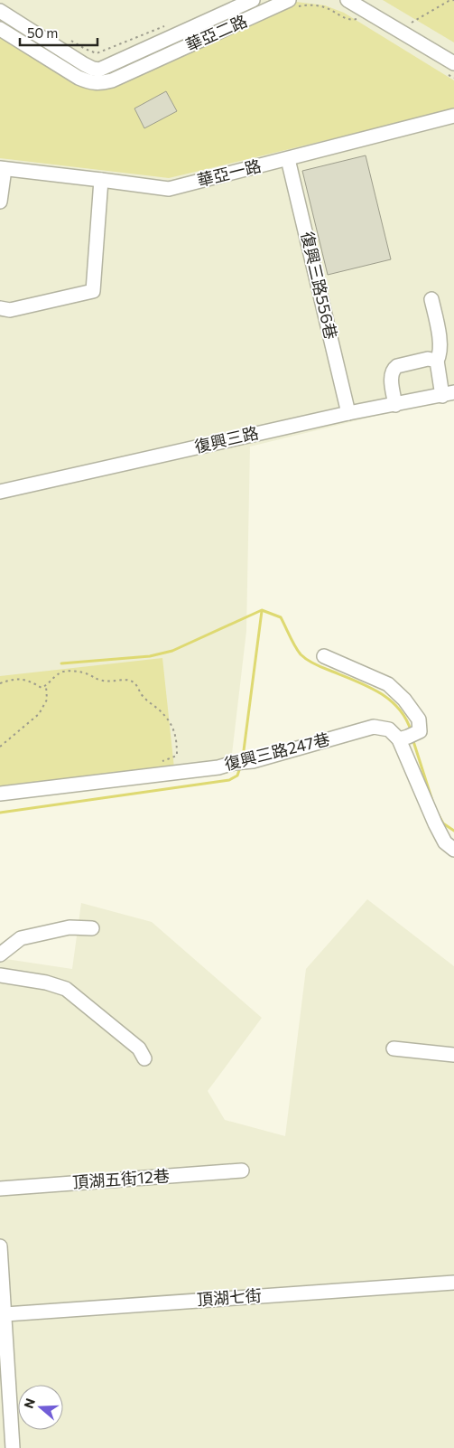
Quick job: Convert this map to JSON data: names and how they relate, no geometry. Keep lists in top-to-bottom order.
{
  "streets": {
    "street": [
      "華亞二路",
      "華亞一路",
      "復興三路556巷",
      "復興三路",
      "復興三路247巷",
      "頂湖五街12巷",
      "頂湖七街"
    ]
  },
  "crossings": [
    ["華亞一路", "復興三路556巷"],
    ["復興三路556巷", "復興三路"]
  ],
  "scale_bar": "50 m",
  "north": "left"
}
